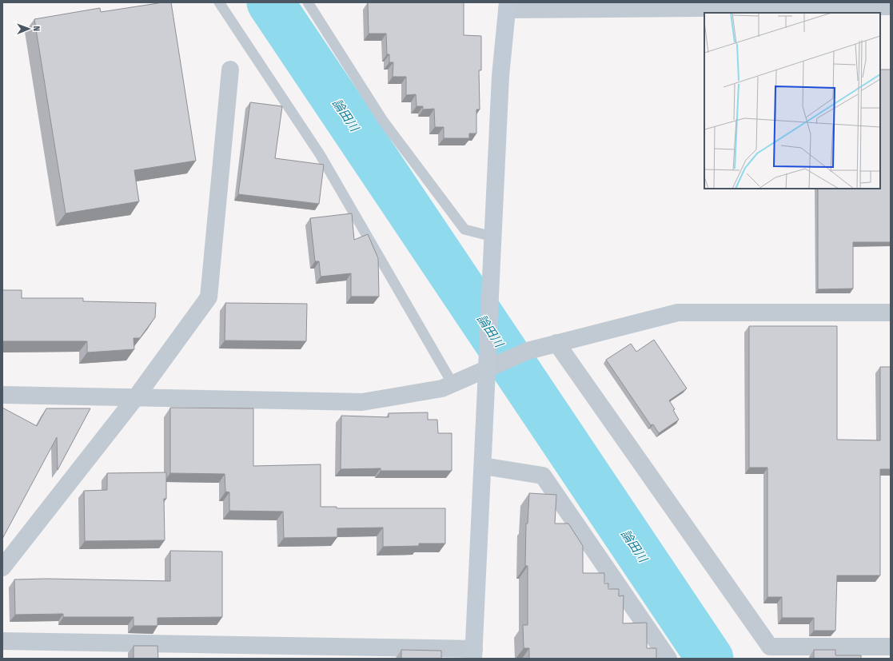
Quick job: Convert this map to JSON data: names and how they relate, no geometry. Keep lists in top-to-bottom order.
{
  "water": ["論田川"],
  "north": "right"
}
